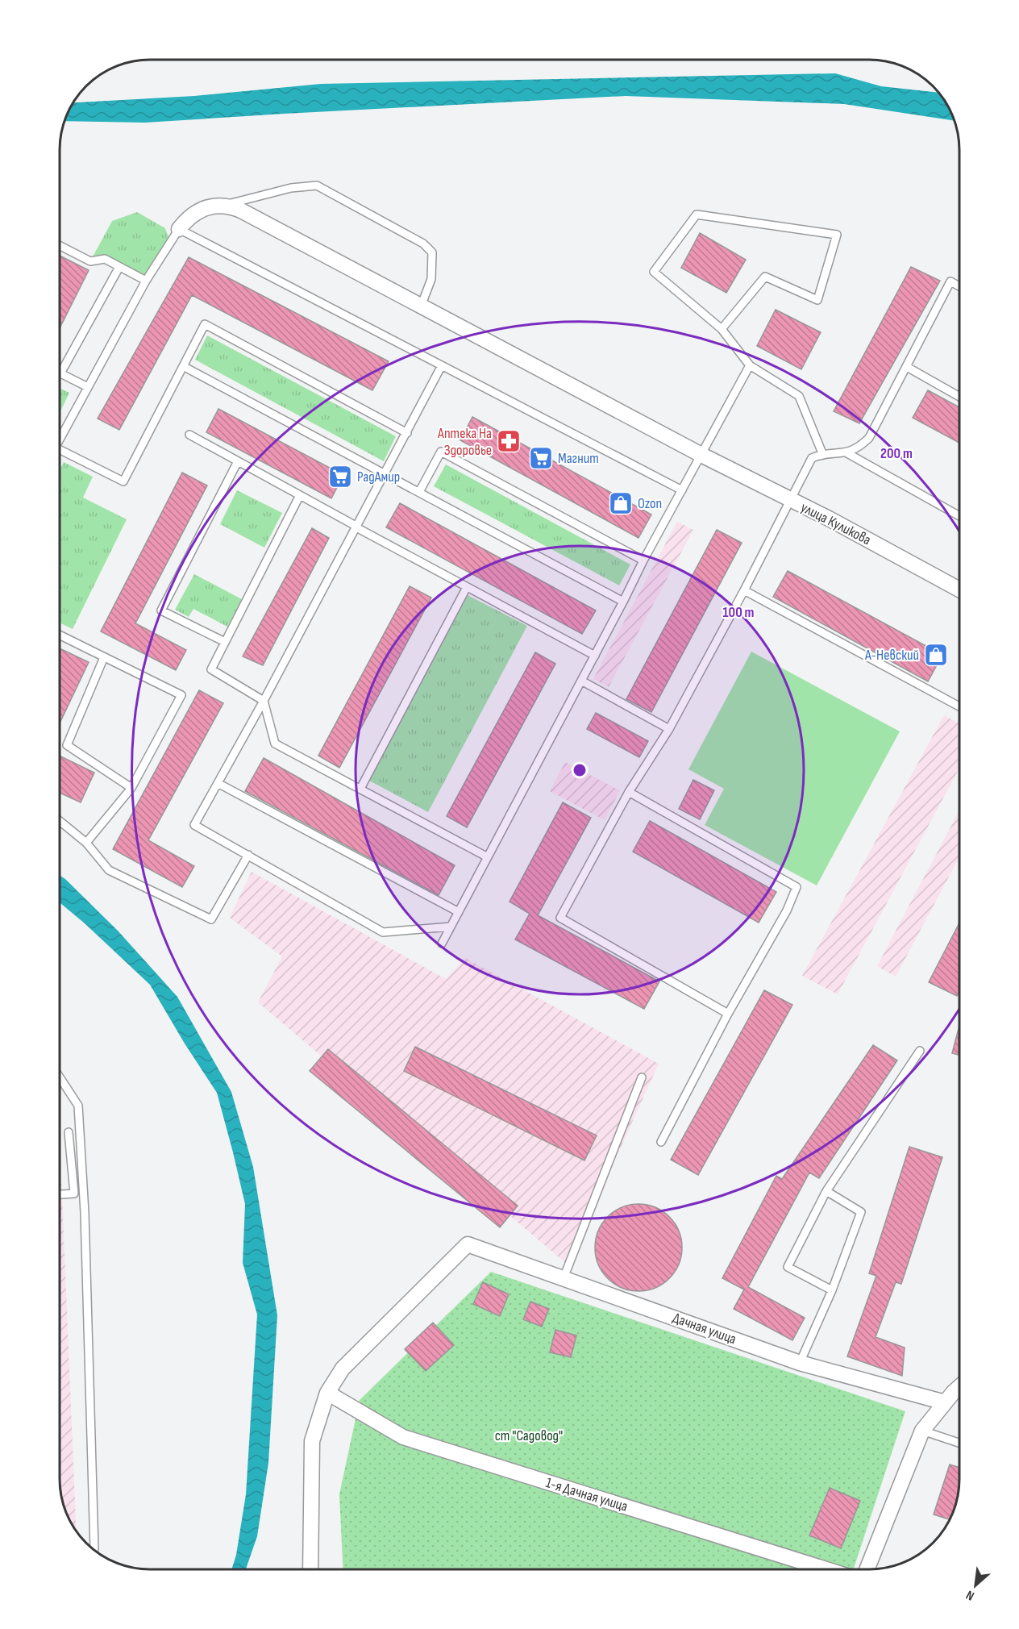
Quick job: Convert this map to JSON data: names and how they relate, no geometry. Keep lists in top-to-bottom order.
{
  "streets": {
    "street": ["улица Куликова", "Дачная улица", "1-я Дачная улица"]
  },
  "crossings": [
    ["Дачная улица", "1-я Дачная улица"]
  ],
  "parks": ["ст \"Садовод\""],
  "places": {
    "pharmacy": ["Аптека На Здоровье"],
    "supermarket": ["Магнит", "РадАмир"],
    "shop": ["Ozon", "А-Невский"]
  },
  "north": "bottom left",
  "rings": ["200 m", "100 m"]
}
